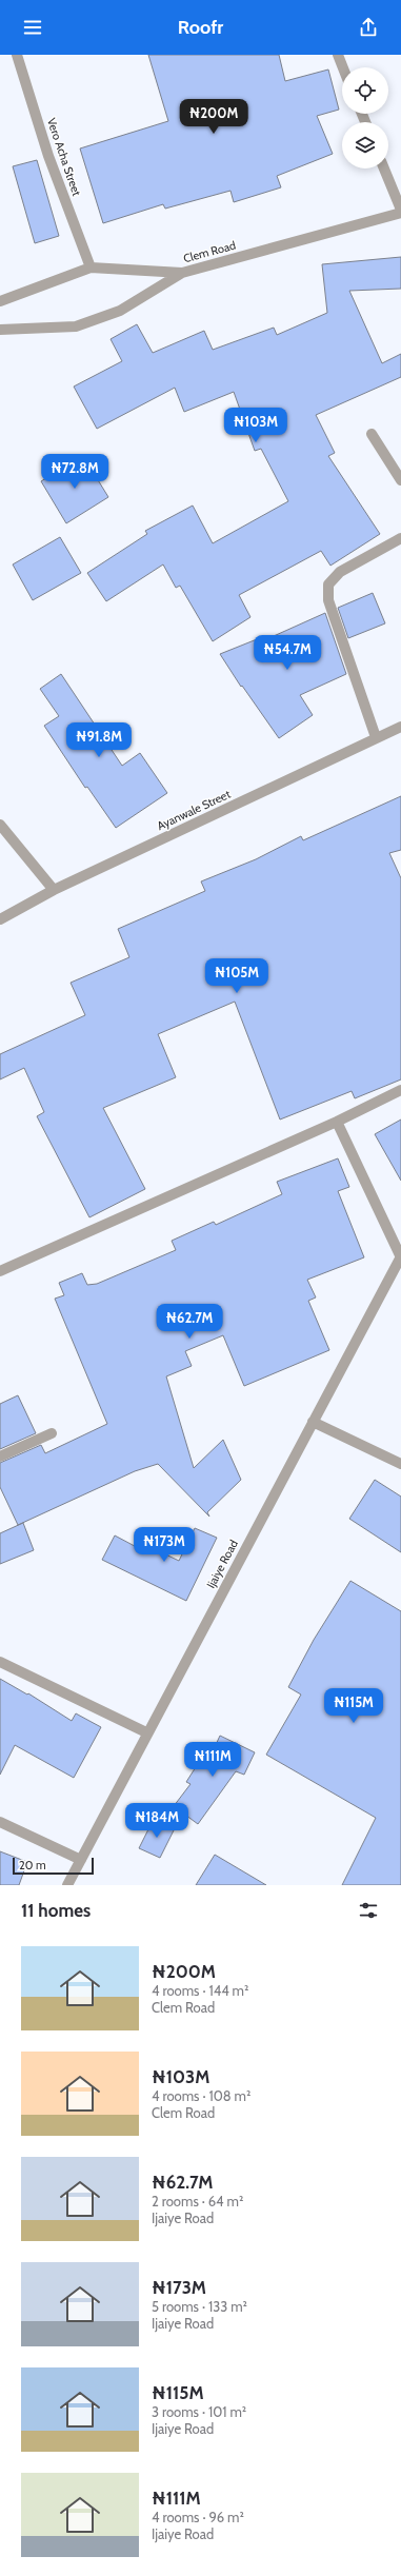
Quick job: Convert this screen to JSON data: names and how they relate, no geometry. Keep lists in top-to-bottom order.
{
  "streets": {
    "street": [
      "Vero Acha Street",
      "Clem Road",
      "Ayanwale Street",
      "Ijaiye Road"
    ]
  },
  "crossings": [
    ["Vero Acha Street", "Clem Road"]
  ],
  "scale_bar": "20 m",
  "page": {
    "header": "Roofr",
    "price": [
      "₦200M",
      "₦103M",
      "₦72.8M",
      "₦54.7M",
      "₦91.8M",
      "₦105M",
      "₦62.7M",
      "₦173M",
      "₦115M",
      "₦111M",
      "₦184M"
    ],
    "scale": "20 m",
    "heading": "11 homes",
    "list": [
      {
        "name": "₦200M",
        "note": "4 rooms · 144 m² · Clem Road"
      },
      {
        "name": "₦103M",
        "note": "4 rooms · 108 m² · Clem Road"
      },
      {
        "name": "₦62.7M",
        "note": "2 rooms · 64 m² · Ijaiye Road"
      },
      {
        "name": "₦173M",
        "note": "5 rooms · 133 m² · Ijaiye Road"
      },
      {
        "name": "₦115M",
        "note": "3 rooms · 101 m² · Ijaiye Road"
      },
      {
        "name": "₦111M",
        "note": "4 rooms · 96 m² · Ijaiye Road"
      }
    ]
  }
}
